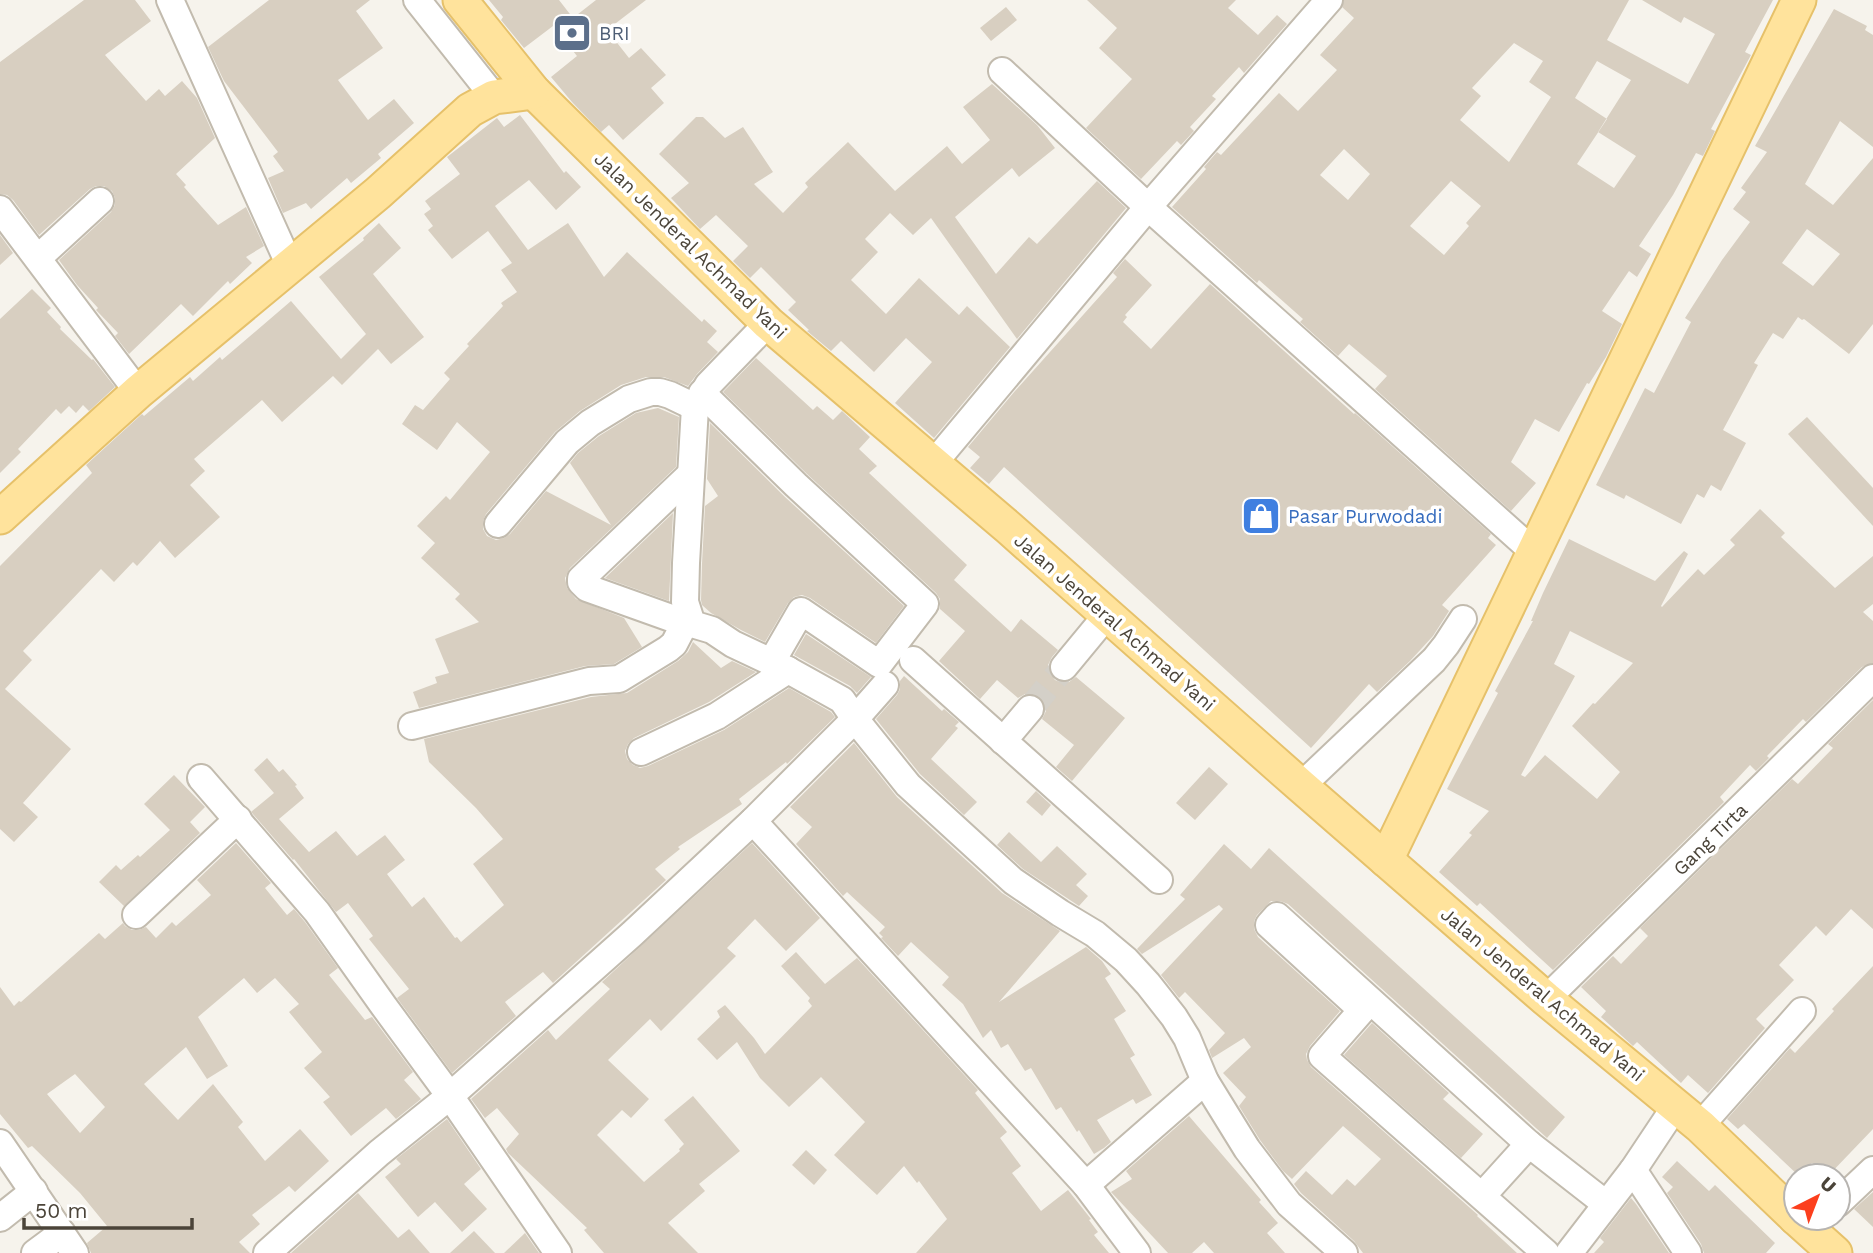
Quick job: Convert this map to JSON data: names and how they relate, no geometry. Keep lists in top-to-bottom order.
{
  "streets": {
    "main road": ["Jalan Jenderal Achmad Yani"],
    "street": ["Gang Tirta"]
  },
  "crossings": [
    ["Jalan Jenderal Achmad Yani", "Gang Tirta"]
  ],
  "places": {
    "bank": ["BRI"],
    "shop": ["Pasar Purwodadi"]
  },
  "scale_bar": "50 m",
  "north": "top right"
}
